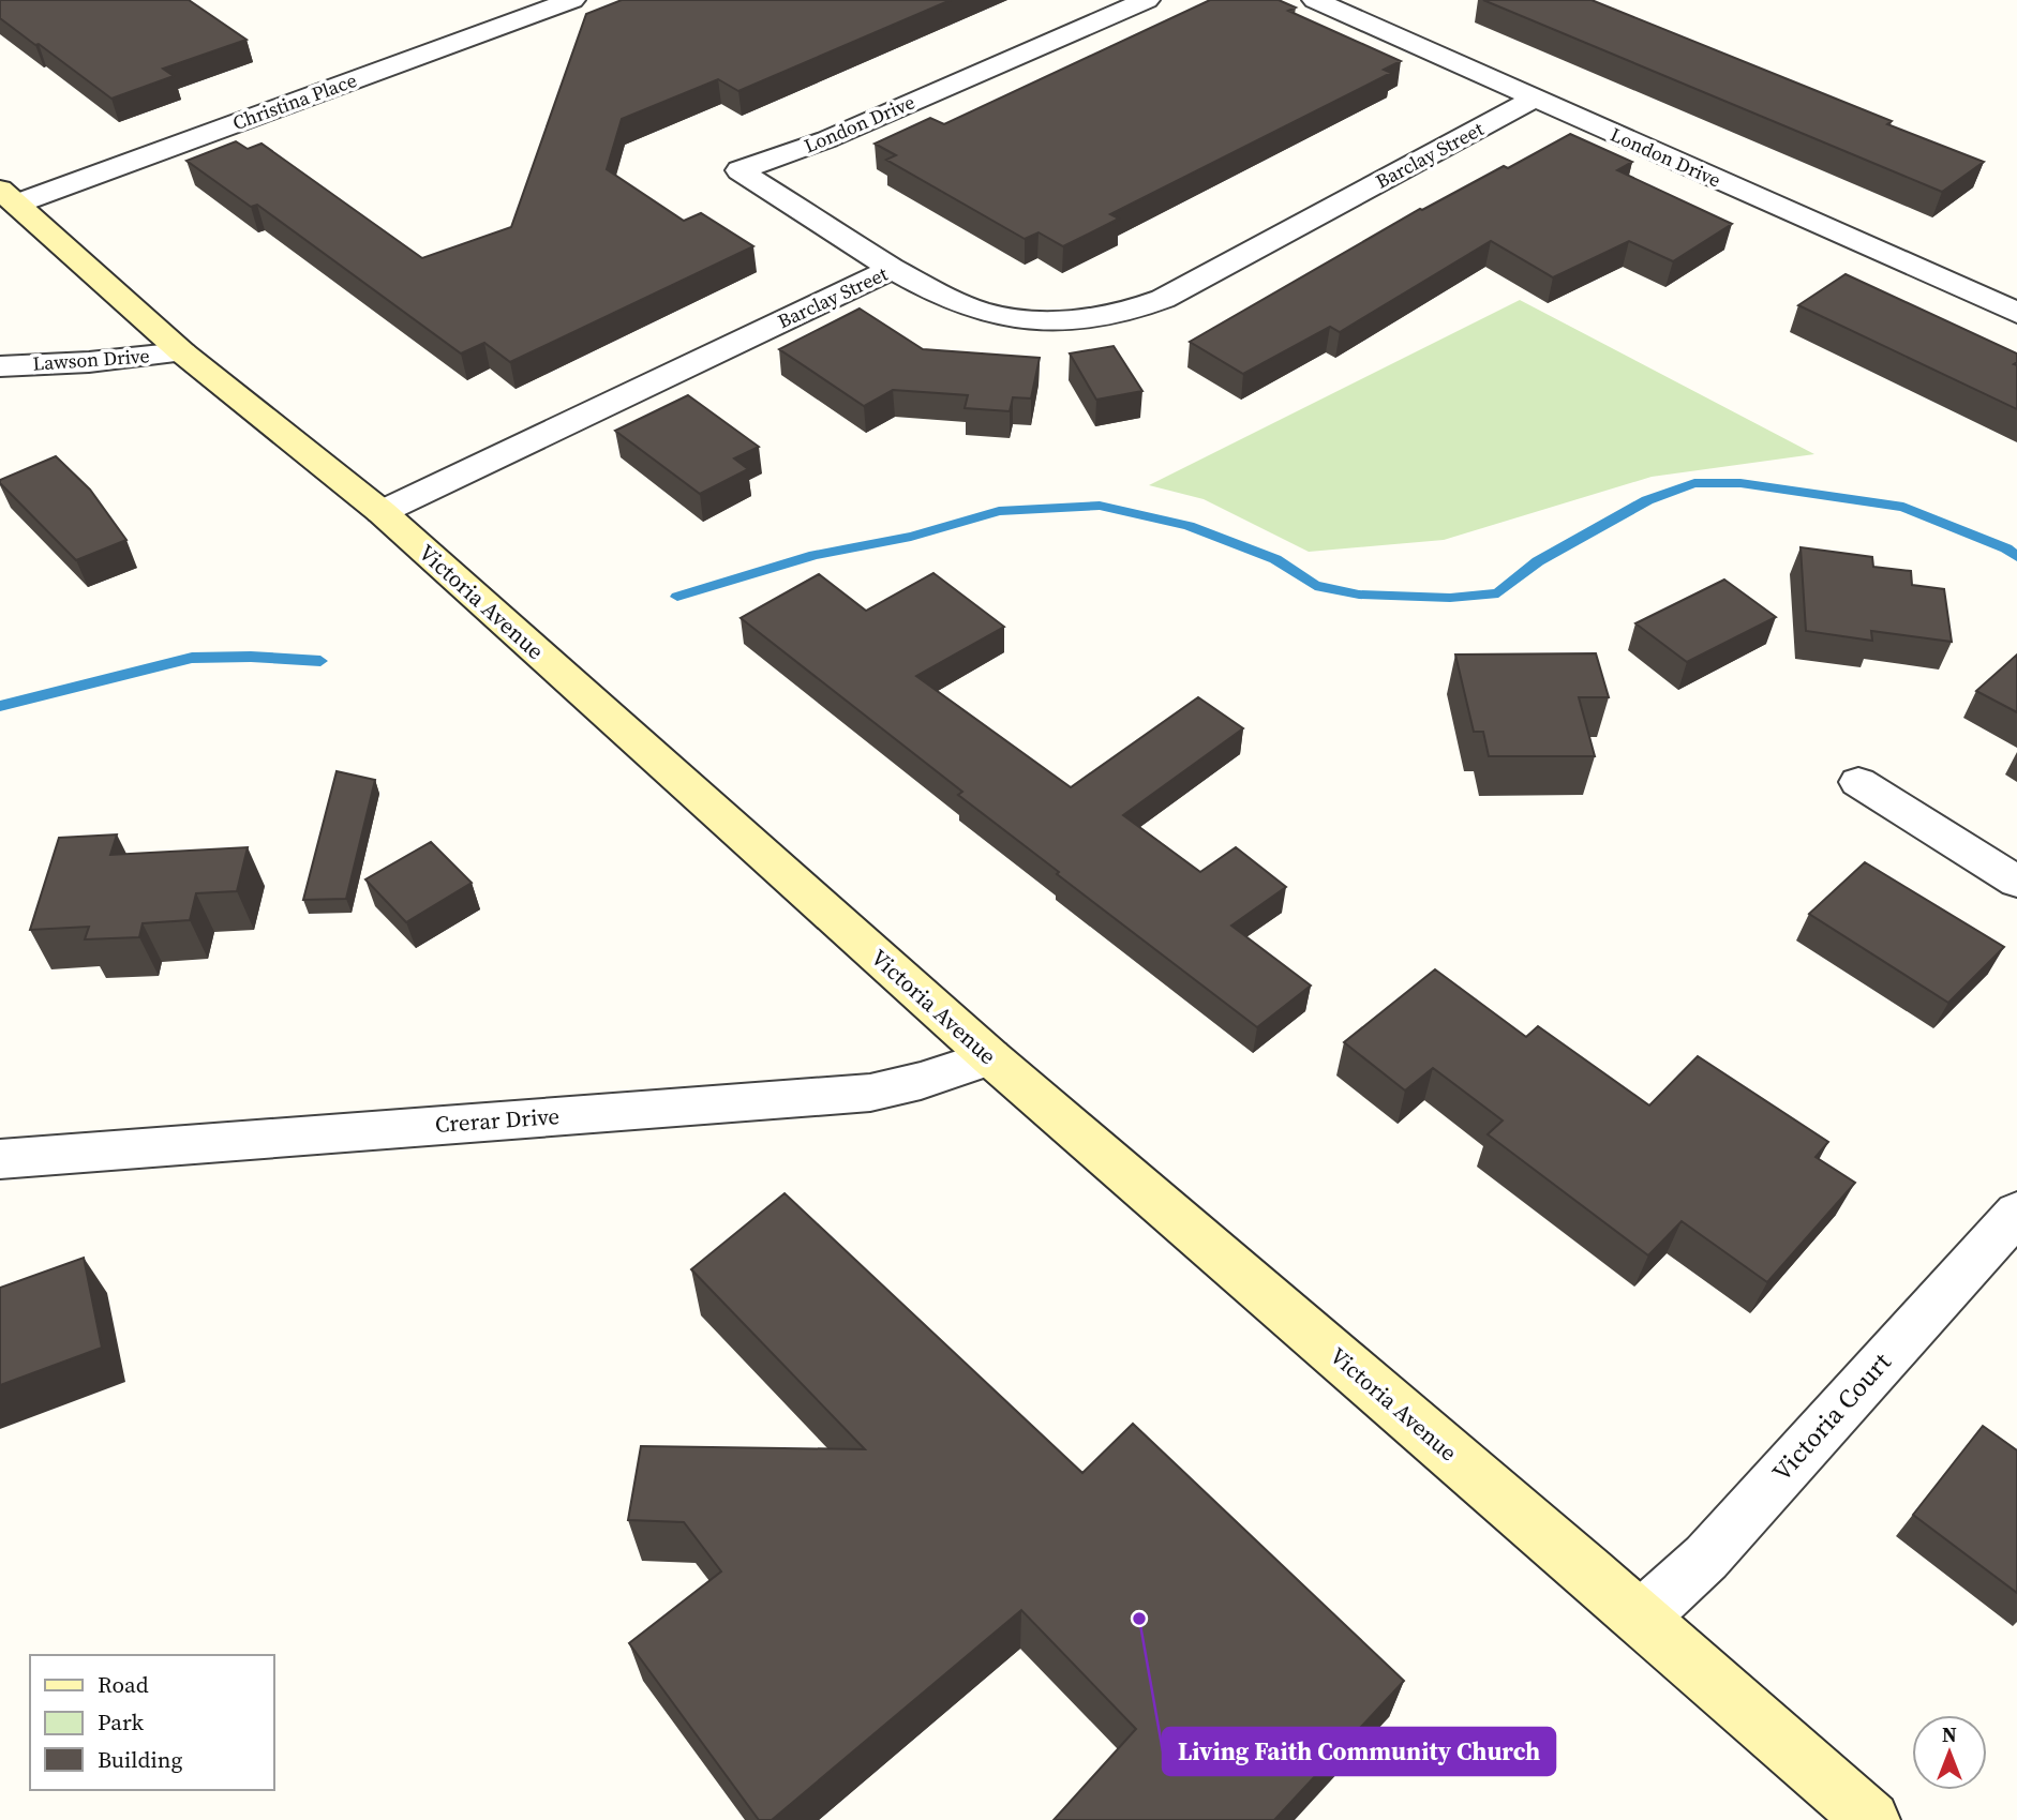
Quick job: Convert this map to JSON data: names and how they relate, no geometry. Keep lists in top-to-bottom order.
{
  "streets": {
    "street": [
      "Christina Place",
      "London Drive",
      "Barclay Street",
      "Lawson Drive",
      "Victoria Avenue",
      "Crerar Drive",
      "Victoria Court"
    ]
  },
  "crossings": [
    ["Christina Place", "Victoria Avenue"],
    ["London Drive", "Barclay Street"],
    ["Barclay Street", "Victoria Avenue"],
    ["Lawson Drive", "Victoria Avenue"],
    ["Victoria Avenue", "Crerar Drive"],
    ["Victoria Avenue", "Victoria Court"]
  ],
  "places": ["Living Faith Community Church"],
  "legend": ["Road", "Park", "Building"],
  "north": "top"
}
